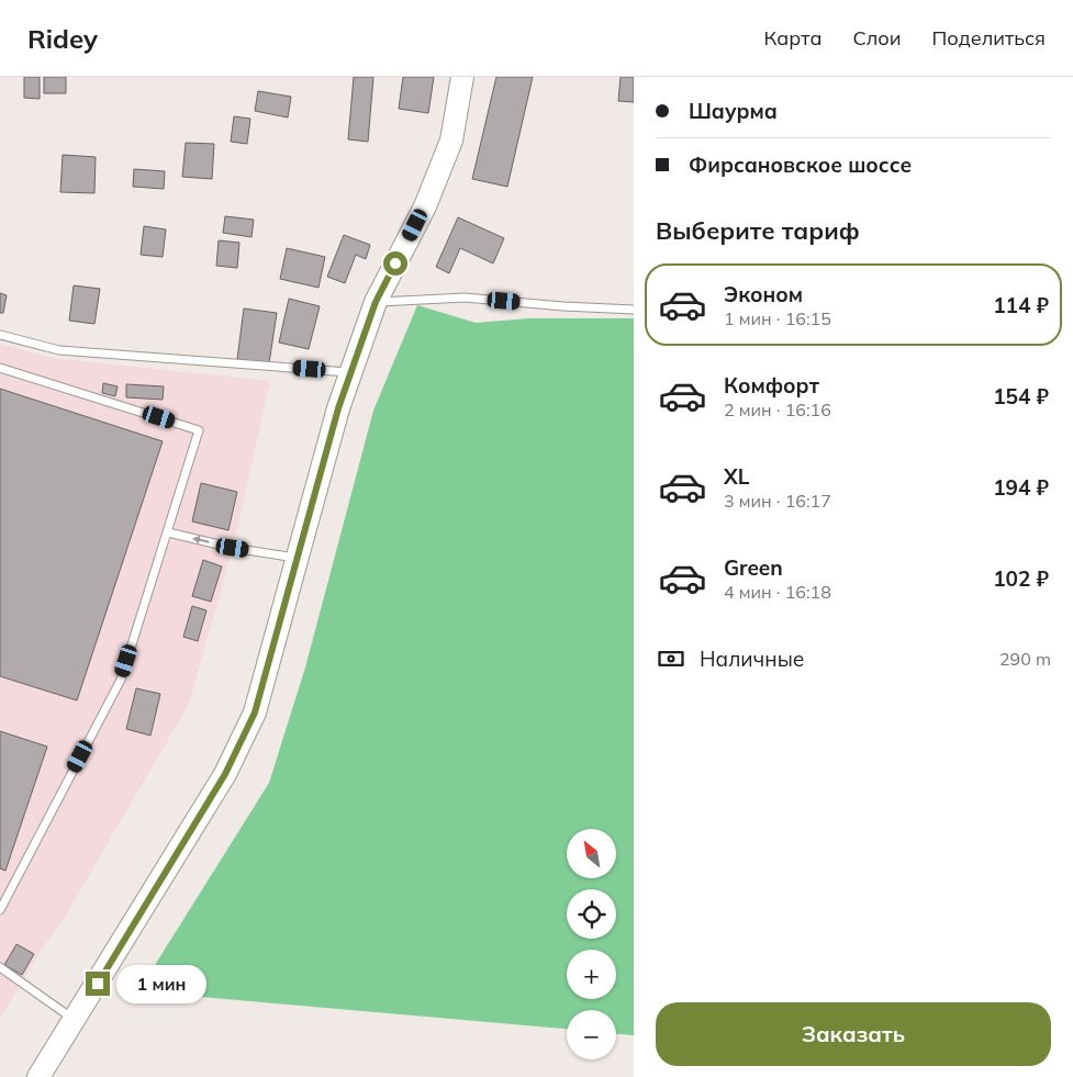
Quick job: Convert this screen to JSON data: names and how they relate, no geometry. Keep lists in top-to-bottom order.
{
  "north": "top left",
  "page": {
    "header": "Ridey",
    "nav": ["Карта", "Слои", "Поделиться"],
    "banner": ["Шаурма", "Фирсановское шоссе"],
    "heading": "Выберите тариф",
    "list": [
      {
        "name": "Эконом",
        "note": "1 мин · 16:15",
        "value": "114 ₽"
      },
      {
        "name": "Комфорт",
        "note": "2 мин · 16:16",
        "value": "154 ₽"
      },
      {
        "name": "XL",
        "note": "3 мин · 16:17",
        "value": "194 ₽"
      },
      {
        "name": "Green",
        "note": "4 мин · 16:18",
        "value": "102 ₽"
      }
    ],
    "pay": ["Наличные", "290 m"],
    "map_buttons": ["+", "−"],
    "bubble": "1 мин",
    "buttons": "Заказать"
  }
}
